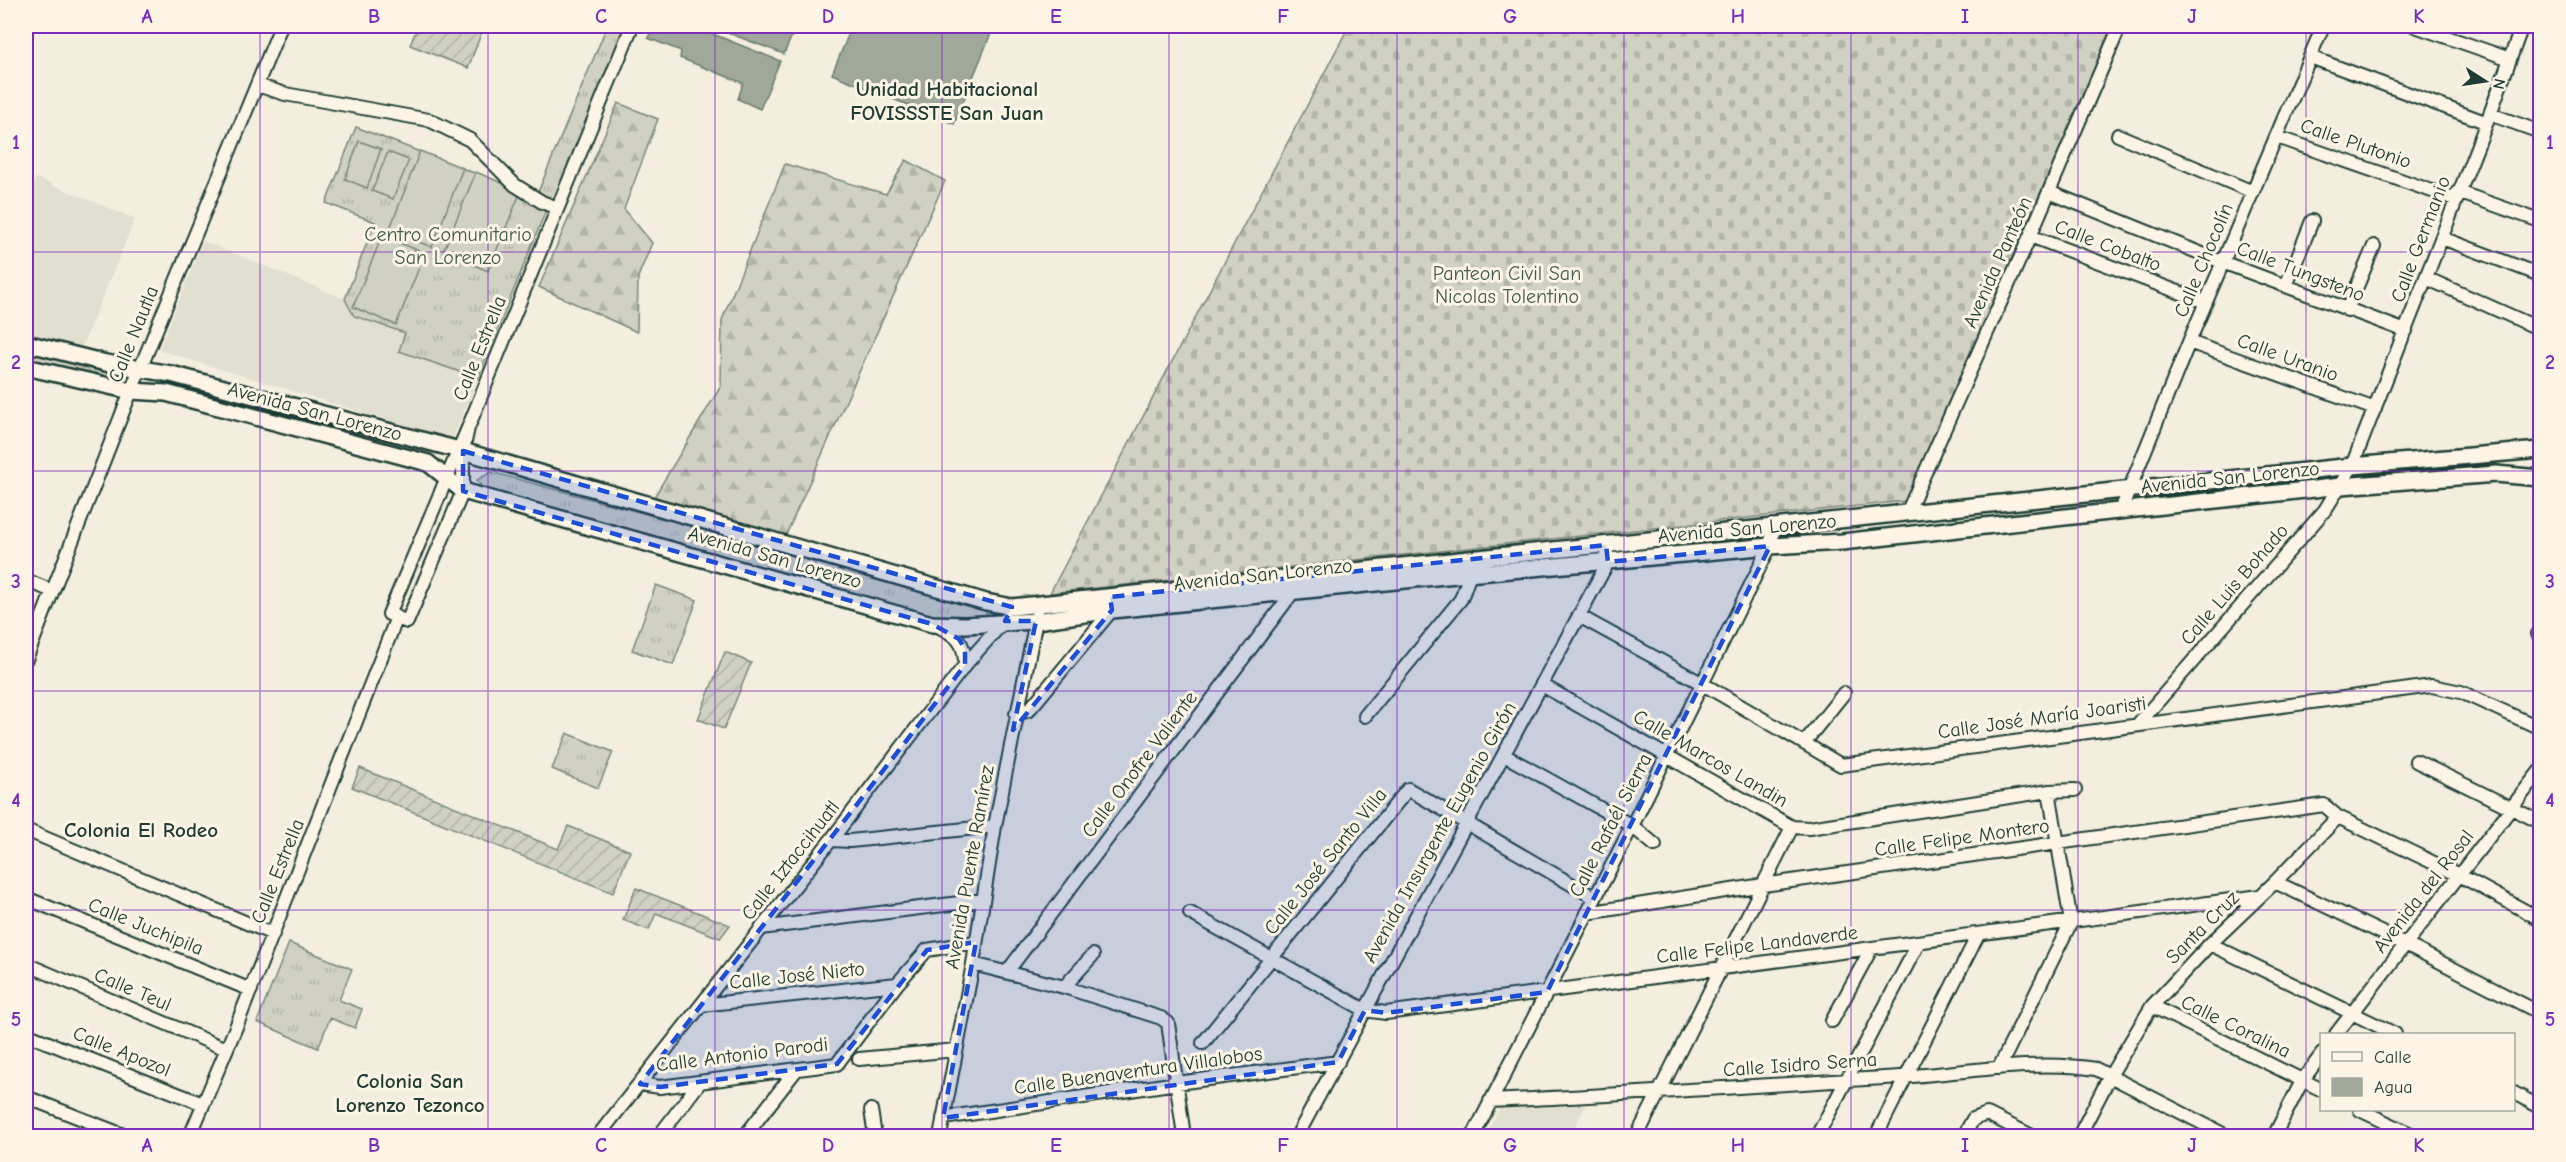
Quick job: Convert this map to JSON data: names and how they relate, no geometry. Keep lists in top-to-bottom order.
{
  "streets": {
    "main road": ["Avenida San Lorenzo"],
    "street": [
      "Calle Plutonio",
      "Calle Germanio",
      "Calle Cobalto",
      "Calle Chocolín",
      "Avenida Panteón",
      "Calle Tungsteno",
      "Calle Nautla",
      "Calle Estrella",
      "Calle Uranio",
      "Calle Luis Bohado",
      "Calle José María Joaristi",
      "Calle Marcos Landin",
      "Calle Onofre Valiente",
      "Calle Rafaél Sierra",
      "Avenida Insurgente Eugenio Girón",
      "Calle Felipe Montero",
      "Calle Iztaccihuatl",
      "Calle José Santo Villa",
      "Avenida Puente Ramírez",
      "Avenida del Rosal",
      "Calle Juchipila",
      "Santa Cruz",
      "Calle Felipe Landaverde",
      "Calle José Nieto",
      "Calle Teul",
      "Calle Coralina",
      "Calle Apozol",
      "Calle Antonio Parodi",
      "Calle Isidro Serna",
      "Calle Buenaventura Villalobos"
    ]
  },
  "crossings": [
    ["Calle Plutonio", "Calle Germanio"],
    ["Calle Plutonio", "Calle Chocolín"],
    ["Calle Germanio", "Calle Tungsteno"],
    ["Calle Germanio", "Calle Uranio"],
    ["Calle Germanio", "Avenida San Lorenzo"],
    ["Calle Germanio", "Calle Luis Bohado"],
    ["Calle Cobalto", "Calle Chocolín"],
    ["Calle Cobalto", "Avenida Panteón"],
    ["Calle Chocolín", "Calle Tungsteno"],
    ["Calle Chocolín", "Calle Uranio"],
    ["Calle Chocolín", "Avenida San Lorenzo"],
    ["Avenida Panteón", "Calle Tungsteno"],
    ["Avenida Panteón", "Avenida San Lorenzo"],
    ["Calle Nautla", "Avenida San Lorenzo"],
    ["Calle Estrella", "Avenida San Lorenzo"],
    ["Calle Estrella", "Calle Juchipila"],
    ["Calle Estrella", "Calle Teul"],
    ["Calle Estrella", "Calle Apozol"],
    ["Avenida San Lorenzo", "Calle Luis Bohado"],
    ["Avenida San Lorenzo", "Calle Onofre Valiente"],
    ["Avenida San Lorenzo", "Calle Rafaél Sierra"],
    ["Avenida San Lorenzo", "Avenida Insurgente Eugenio Girón"],
    ["Avenida San Lorenzo", "Calle Iztaccihuatl"],
    ["Avenida San Lorenzo", "Avenida Puente Ramírez"],
    ["Calle Luis Bohado", "Calle José María Joaristi"],
    ["Calle José María Joaristi", "Calle Rafaél Sierra"],
    ["Calle José María Joaristi", "Avenida Insurgente Eugenio Girón"],
    ["Calle Marcos Landin", "Calle Rafaél Sierra"],
    ["Calle Marcos Landin", "Avenida Insurgente Eugenio Girón"],
    ["Calle Rafaél Sierra", "Calle Felipe Montero"],
    ["Calle Rafaél Sierra", "Calle Felipe Landaverde"],
    ["Calle Rafaél Sierra", "Calle Isidro Serna"],
    ["Avenida Insurgente Eugenio Girón", "Calle José Santo Villa"],
    ["Avenida Insurgente Eugenio Girón", "Calle Felipe Landaverde"],
    ["Avenida Insurgente Eugenio Girón", "Calle Buenaventura Villalobos"],
    ["Calle Felipe Montero", "Santa Cruz"],
    ["Calle Iztaccihuatl", "Calle José Nieto"],
    ["Calle Iztaccihuatl", "Calle Antonio Parodi"],
    ["Calle José Santo Villa", "Calle Felipe Landaverde"],
    ["Avenida Puente Ramírez", "Calle Antonio Parodi"],
    ["Avenida Puente Ramírez", "Calle Buenaventura Villalobos"],
    ["Santa Cruz", "Calle Felipe Landaverde"],
    ["Santa Cruz", "Calle Coralina"],
    ["Santa Cruz", "Calle Isidro Serna"],
    ["Calle José Nieto", "Calle Antonio Parodi"]
  ],
  "districts": ["Unidad Habitacional FOVISSSTE San Juan", "Colonia El Rodeo", "Colonia San Lorenzo Tezonco"],
  "parks": ["Centro Comunitario San Lorenzo", "Panteon Civil San Nicolas Tolentino"],
  "legend": ["Calle", "Agua"],
  "north": "right",
  "grid": {
    "columns": [
      "A",
      "B",
      "C",
      "D",
      "E",
      "F",
      "G",
      "H",
      "I",
      "J",
      "K"
    ],
    "rows": [
      "1",
      "2",
      "3",
      "4",
      "5"
    ]
  }
}
